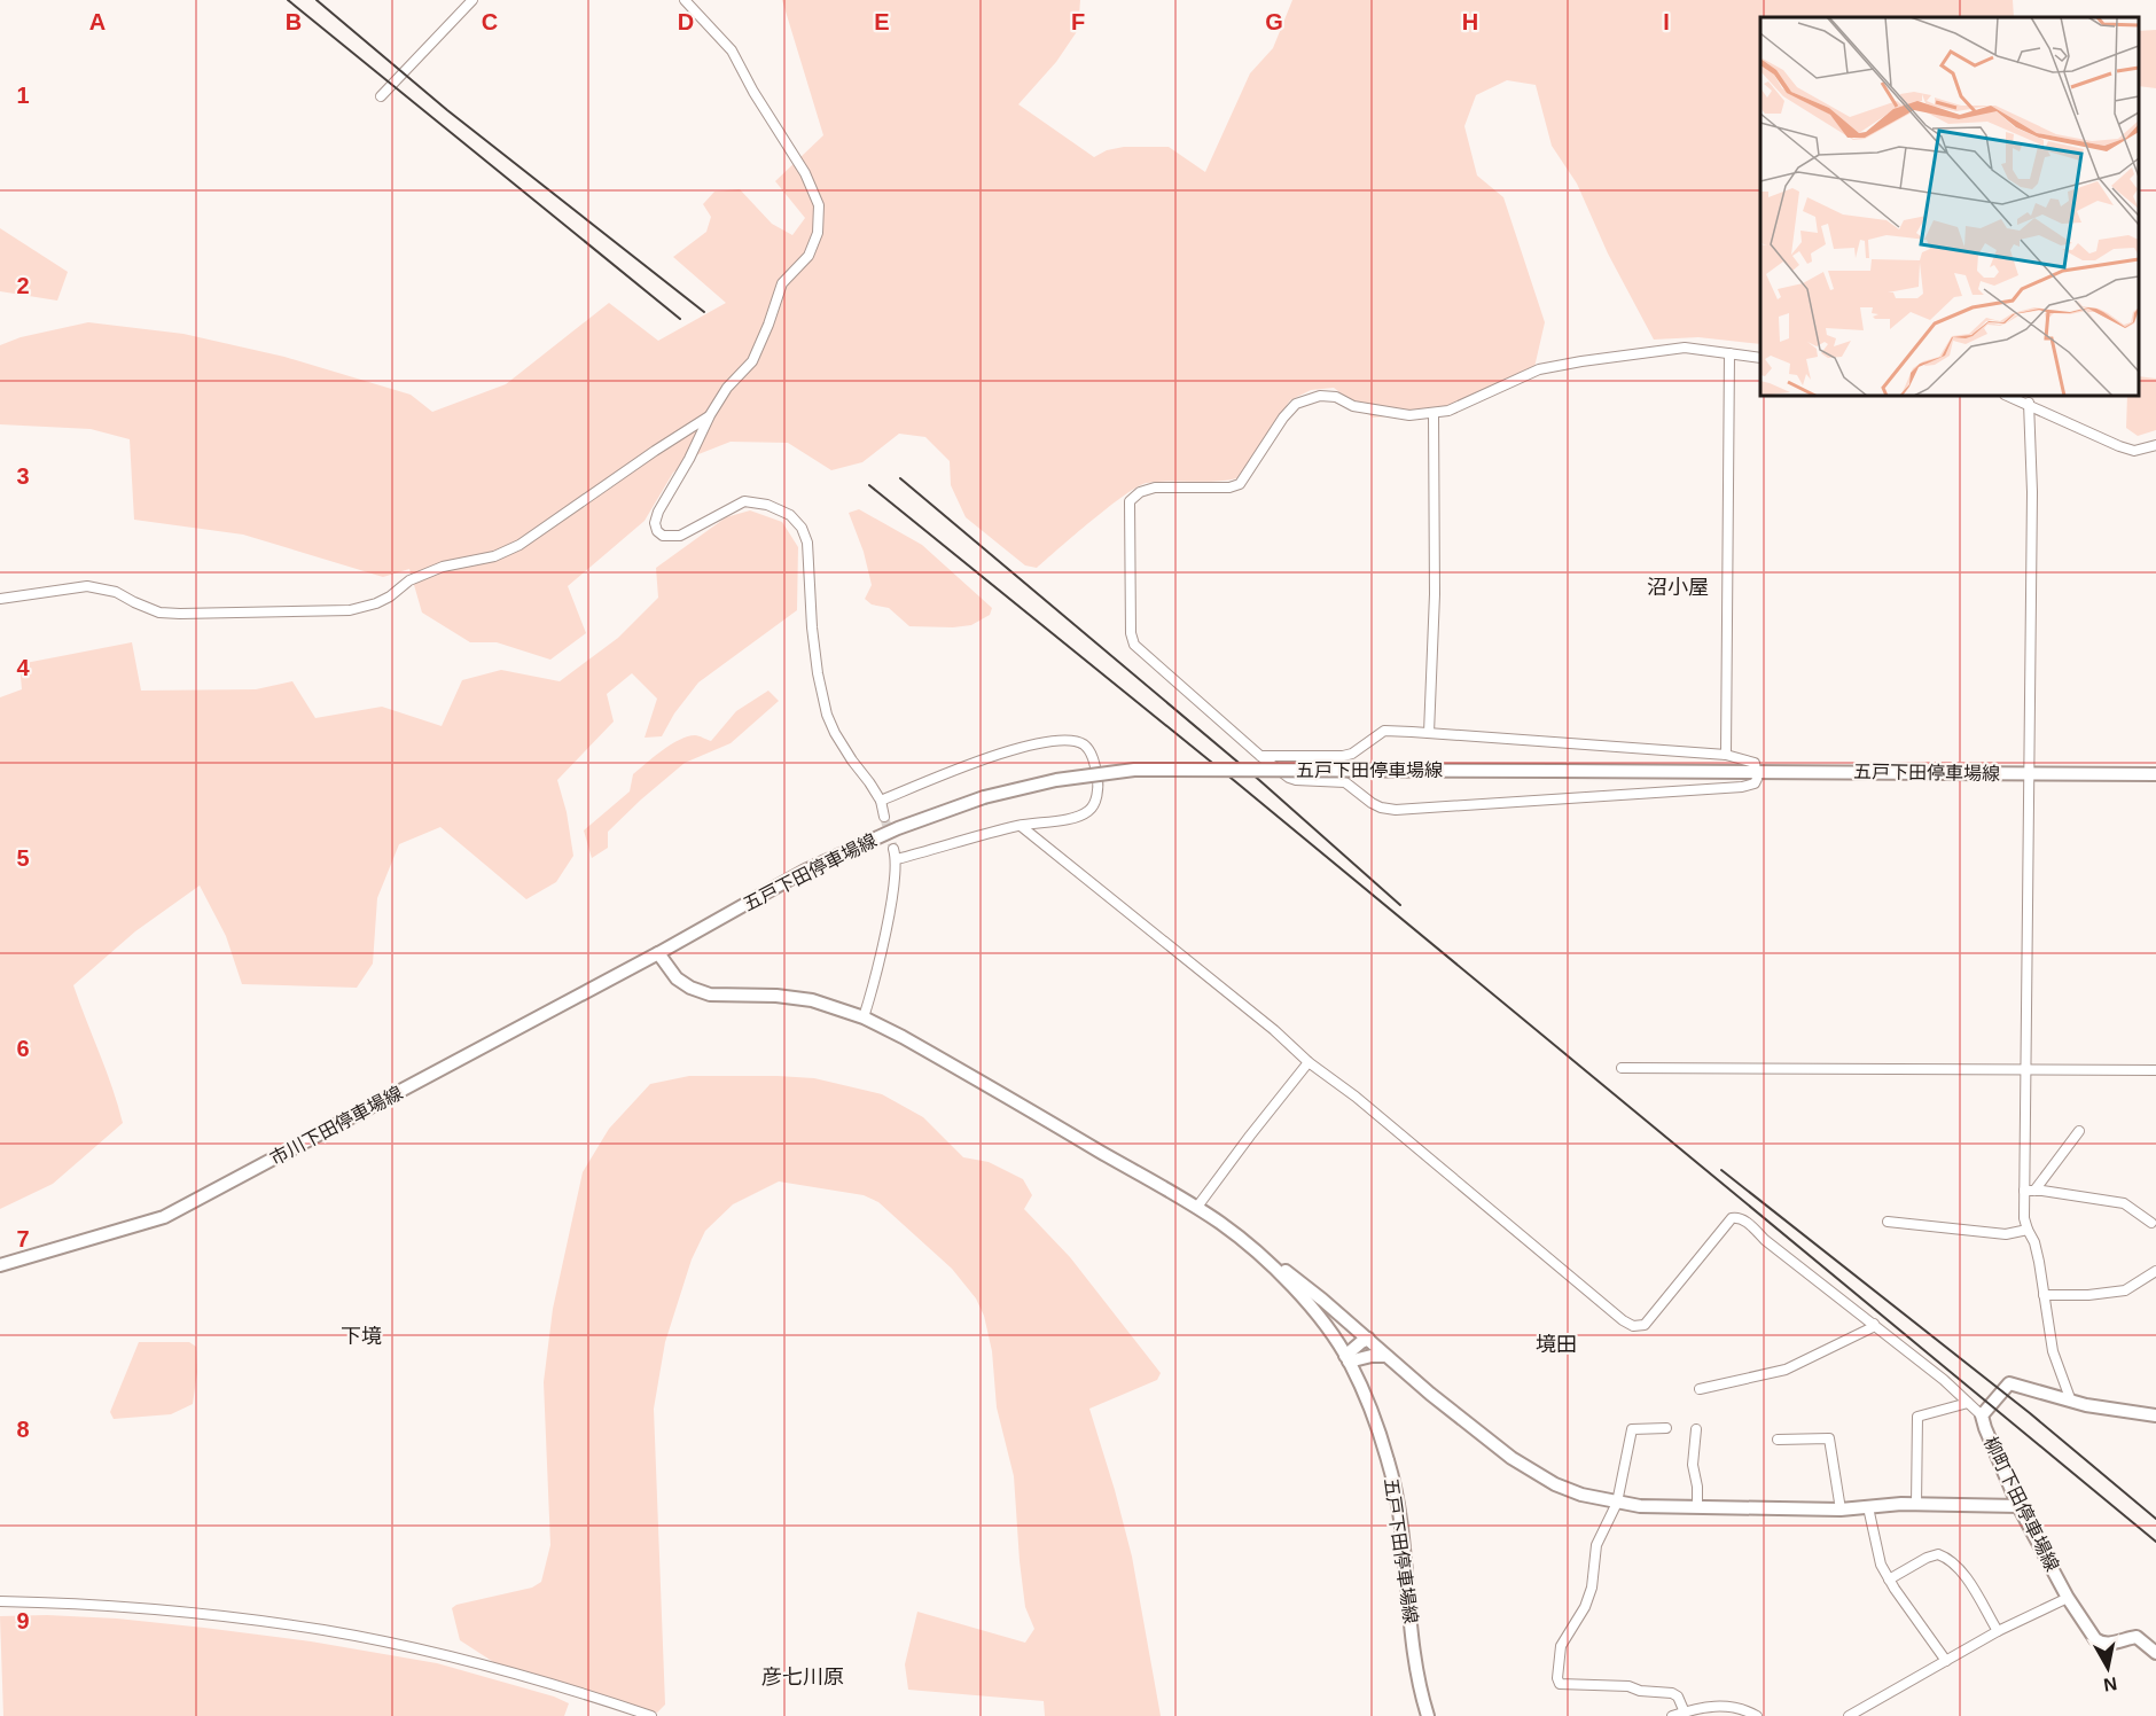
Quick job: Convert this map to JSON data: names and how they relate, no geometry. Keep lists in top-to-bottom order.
{
  "streets": {
    "main road": ["五戸下田停車場線", "市川下田停車場線", "柳町下田停車場線"]
  },
  "crossings": [
    ["五戸下田停車場線", "市川下田停車場線"]
  ],
  "districts": [
    "沼小屋",
    "下境",
    "境田",
    "彦七川原"
  ],
  "north": "bottom",
  "grid": {
    "columns": [
      "A",
      "B",
      "C",
      "D",
      "E",
      "F",
      "G",
      "H",
      "I"
    ],
    "rows": [
      "1",
      "2",
      "3",
      "4",
      "5",
      "6",
      "7",
      "8",
      "9"
    ]
  }
}
